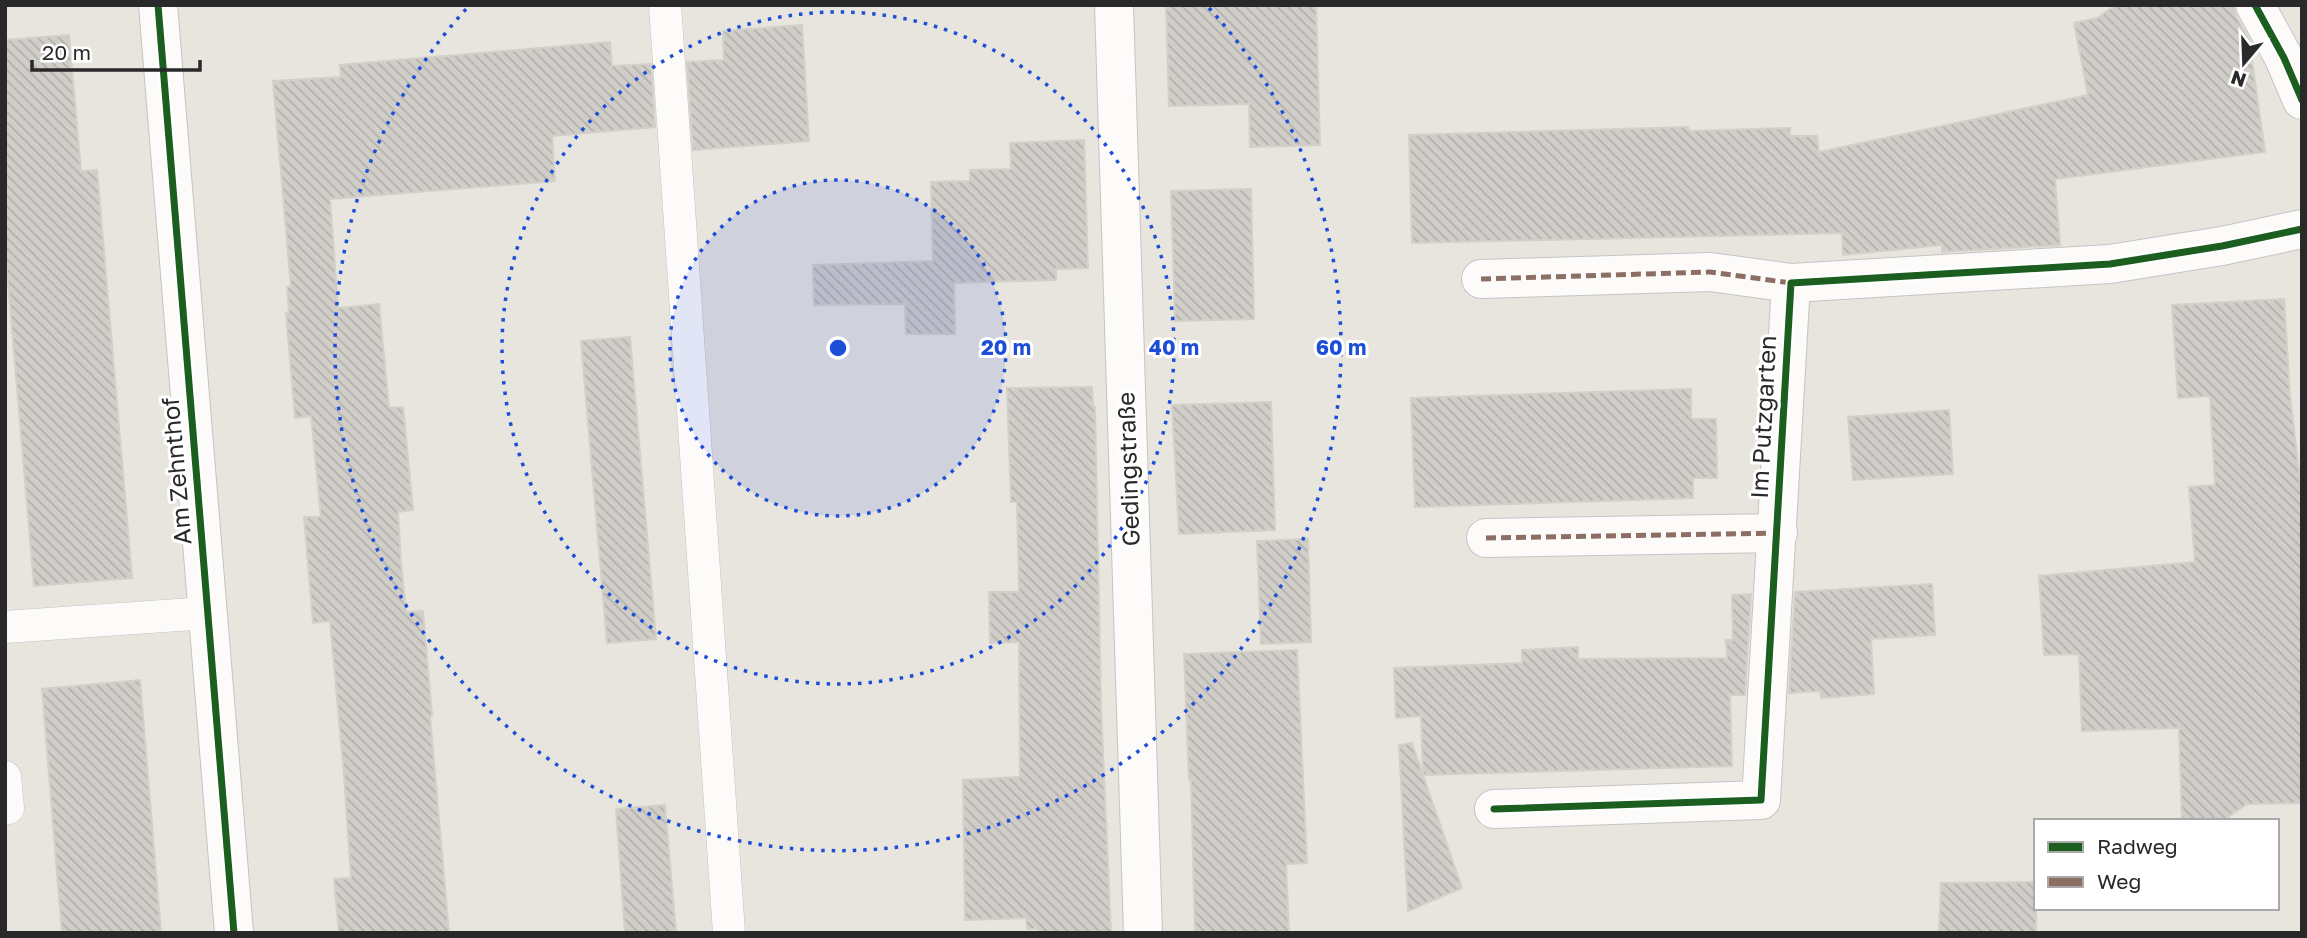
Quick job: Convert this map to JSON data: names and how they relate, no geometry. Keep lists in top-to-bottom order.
{
  "streets": {
    "street": ["Im Putzgarten", "Gedingstraße", "Am Zehnthof"]
  },
  "legend": ["Radweg", "Weg"],
  "scale_bar": "20 m",
  "north": "bottom",
  "rings": ["20 m", "40 m", "60 m"]
}
